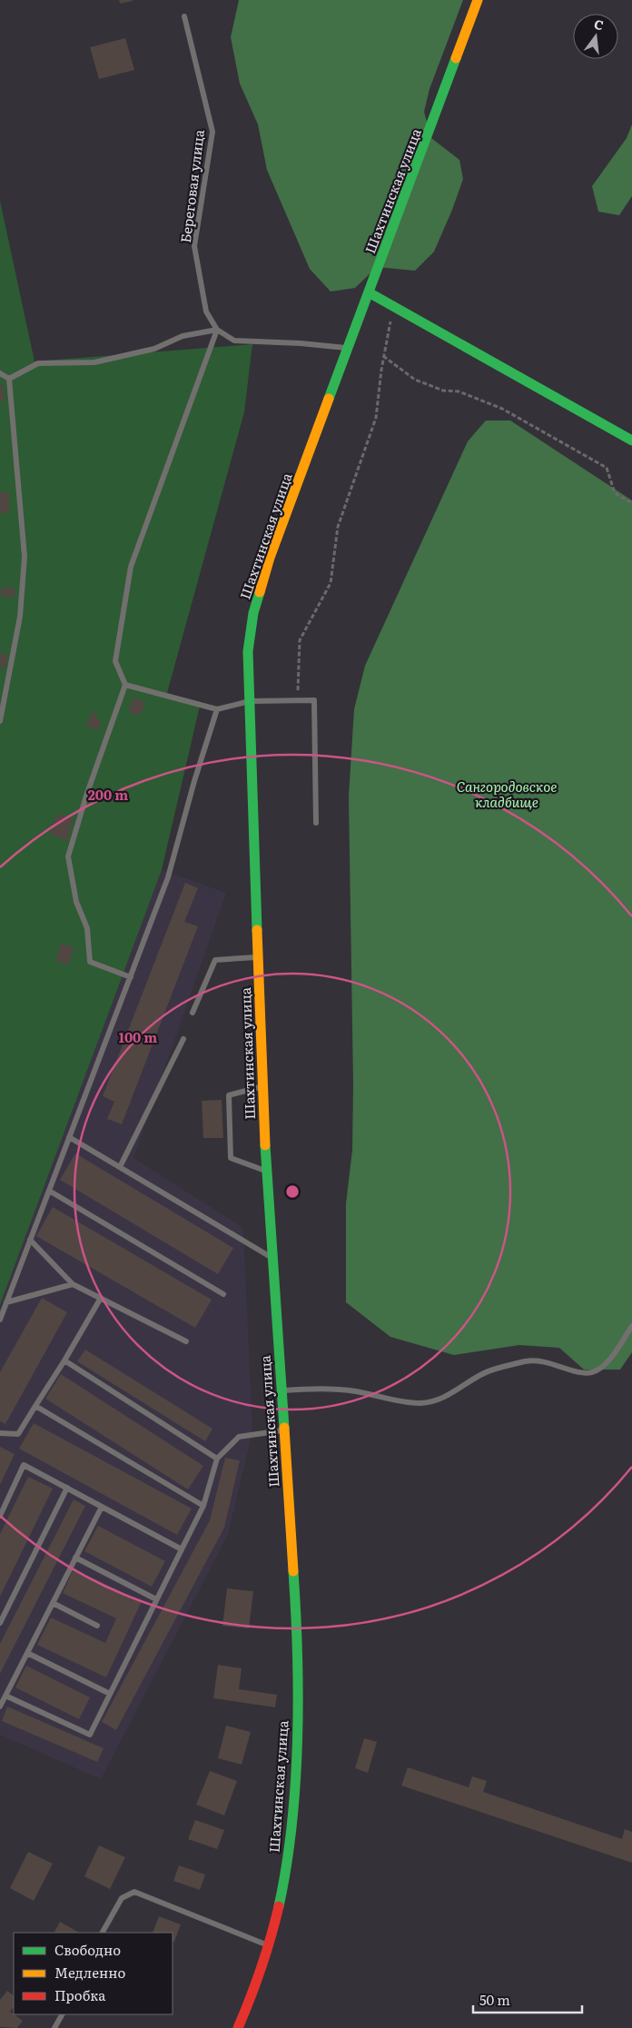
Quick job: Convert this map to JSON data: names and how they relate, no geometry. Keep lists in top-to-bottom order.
{
  "streets": {
    "street": ["Шахтинская улица"],
    "lane": ["Береговая улица"]
  },
  "parks": ["Сангородовское кладбище"],
  "legend": ["Свободно", "Медленно", "Пробка"],
  "scale_bar": "50 m",
  "north": "top",
  "rings": ["200 m", "100 m"]
}
